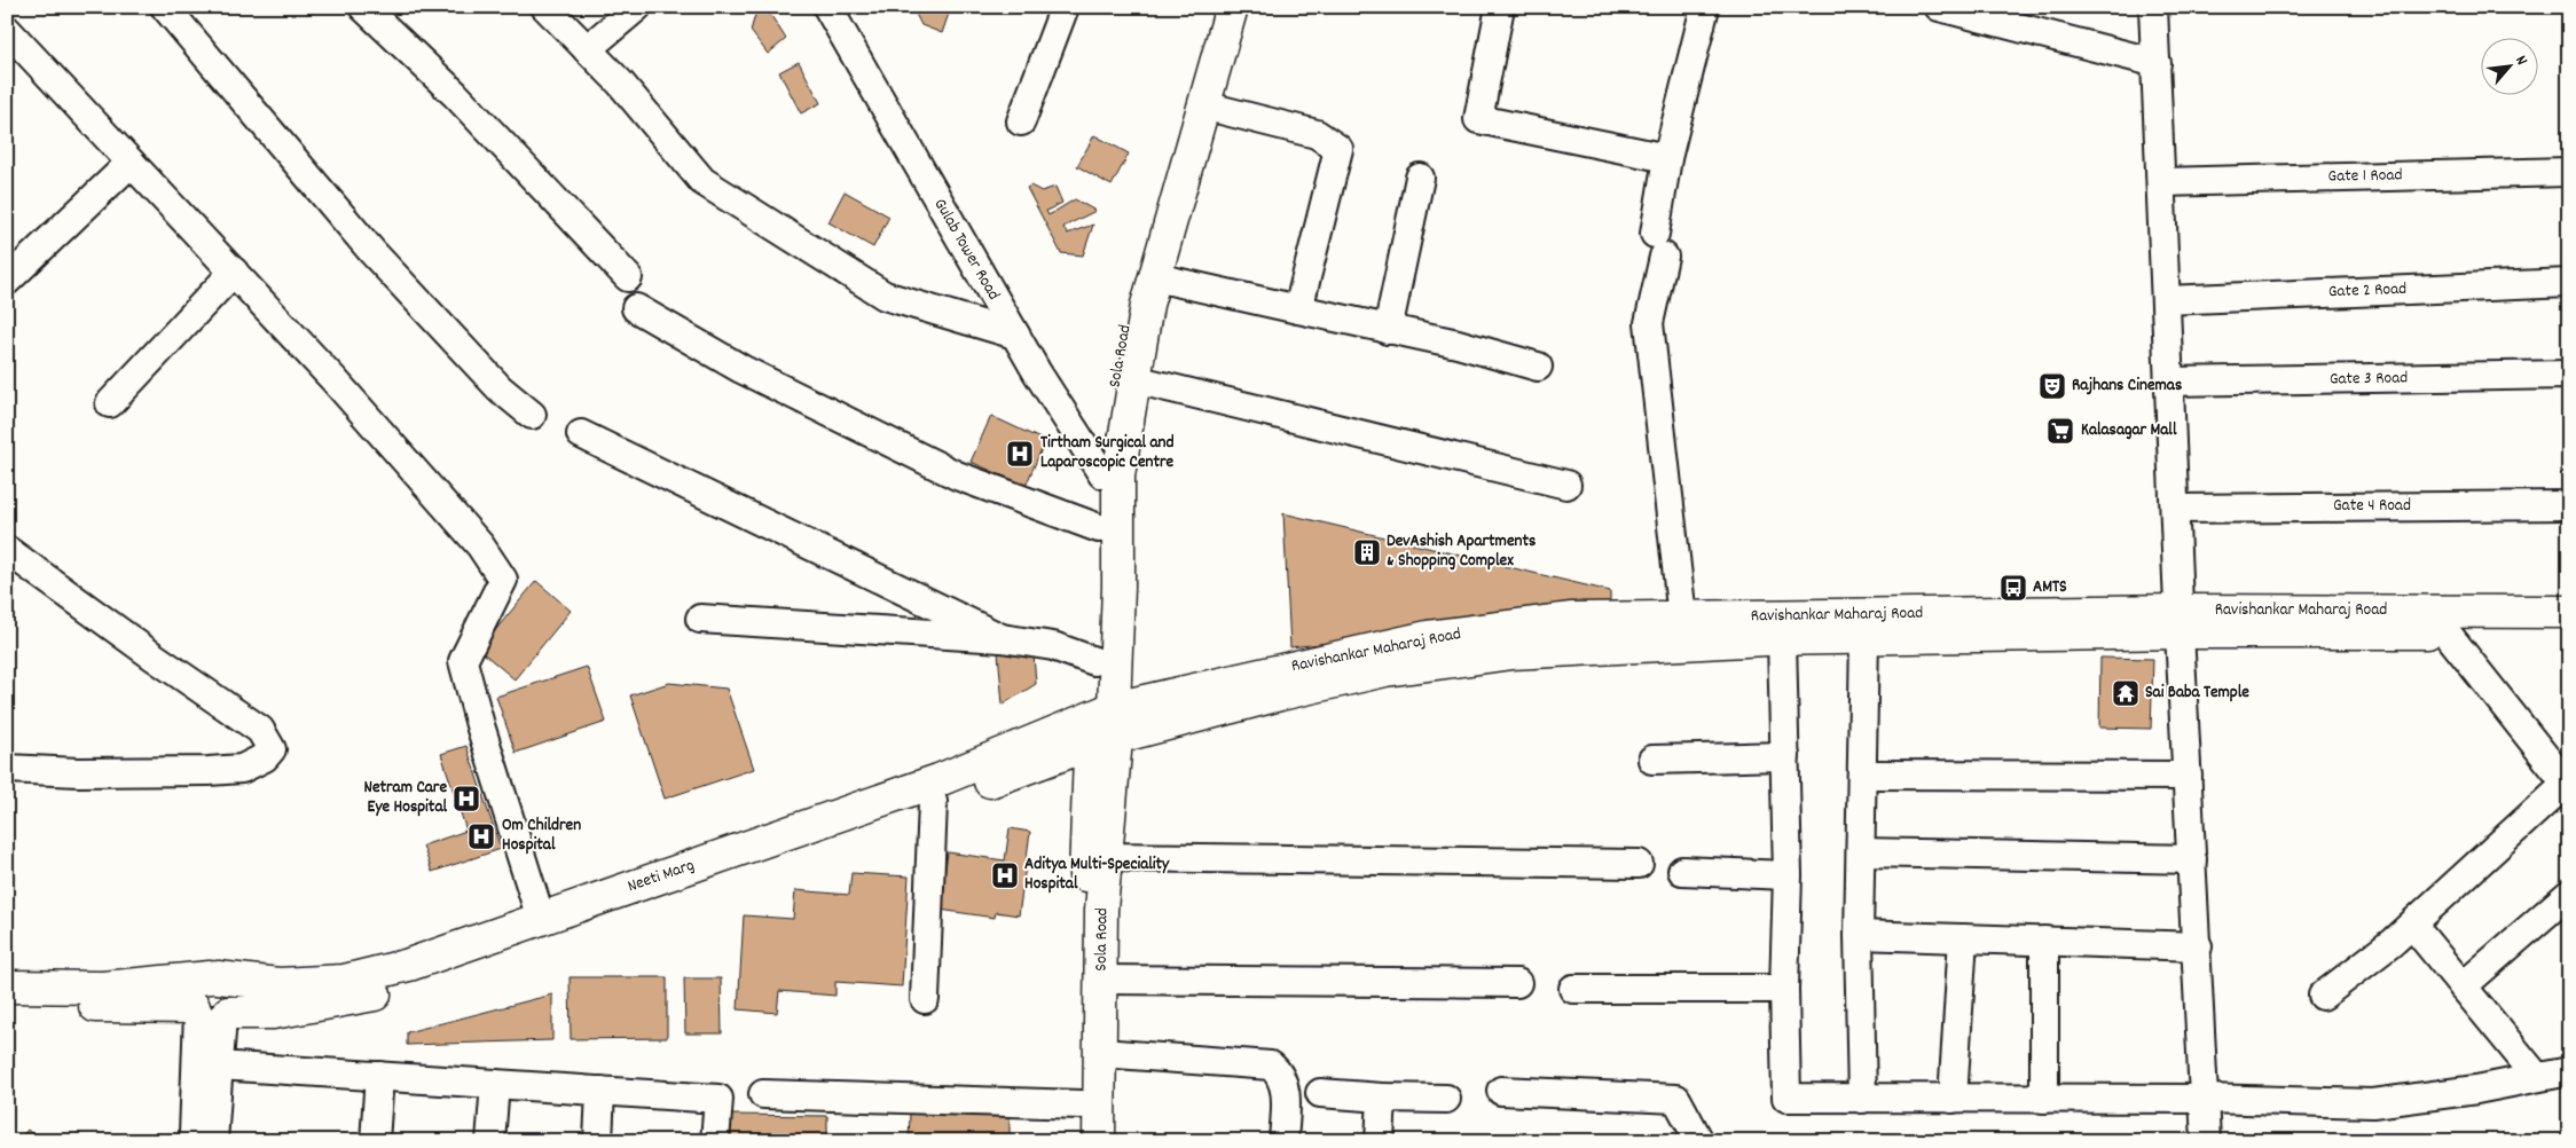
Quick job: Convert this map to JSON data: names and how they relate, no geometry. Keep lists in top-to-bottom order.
{
  "streets": {
    "main road": ["Sola Road", "Ravishankar Maharaj Road", "Neeti Marg"],
    "street": [
      "Gate 1 Road",
      "Gulab Tower Road",
      "Gate 2 Road",
      "Gate 3 Road",
      "Gate 4 Road"
    ]
  },
  "crossings": [
    ["Gulab Tower Road", "Sola Road"],
    ["Sola Road", "Ravishankar Maharaj Road"],
    ["Sola Road", "Neeti Marg"],
    ["Ravishankar Maharaj Road", "Neeti Marg"]
  ],
  "places": {
    "theatre": ["Rajhans Cinemas"],
    "supermarket": ["Kalasagar Mall"],
    "hospital": [
      "Tirtham Surgical and Laparoscopic Centre",
      "Netram Care Eye Hospital",
      "Om Children Hospital",
      "Aditya Multi-Speciality Hospital"
    ],
    "building": ["DevAshish Apartments & Shopping Complex"],
    "bus stop": ["AMTS"],
    "temple": ["Sai Baba Temple"]
  },
  "north": "top right"
}
